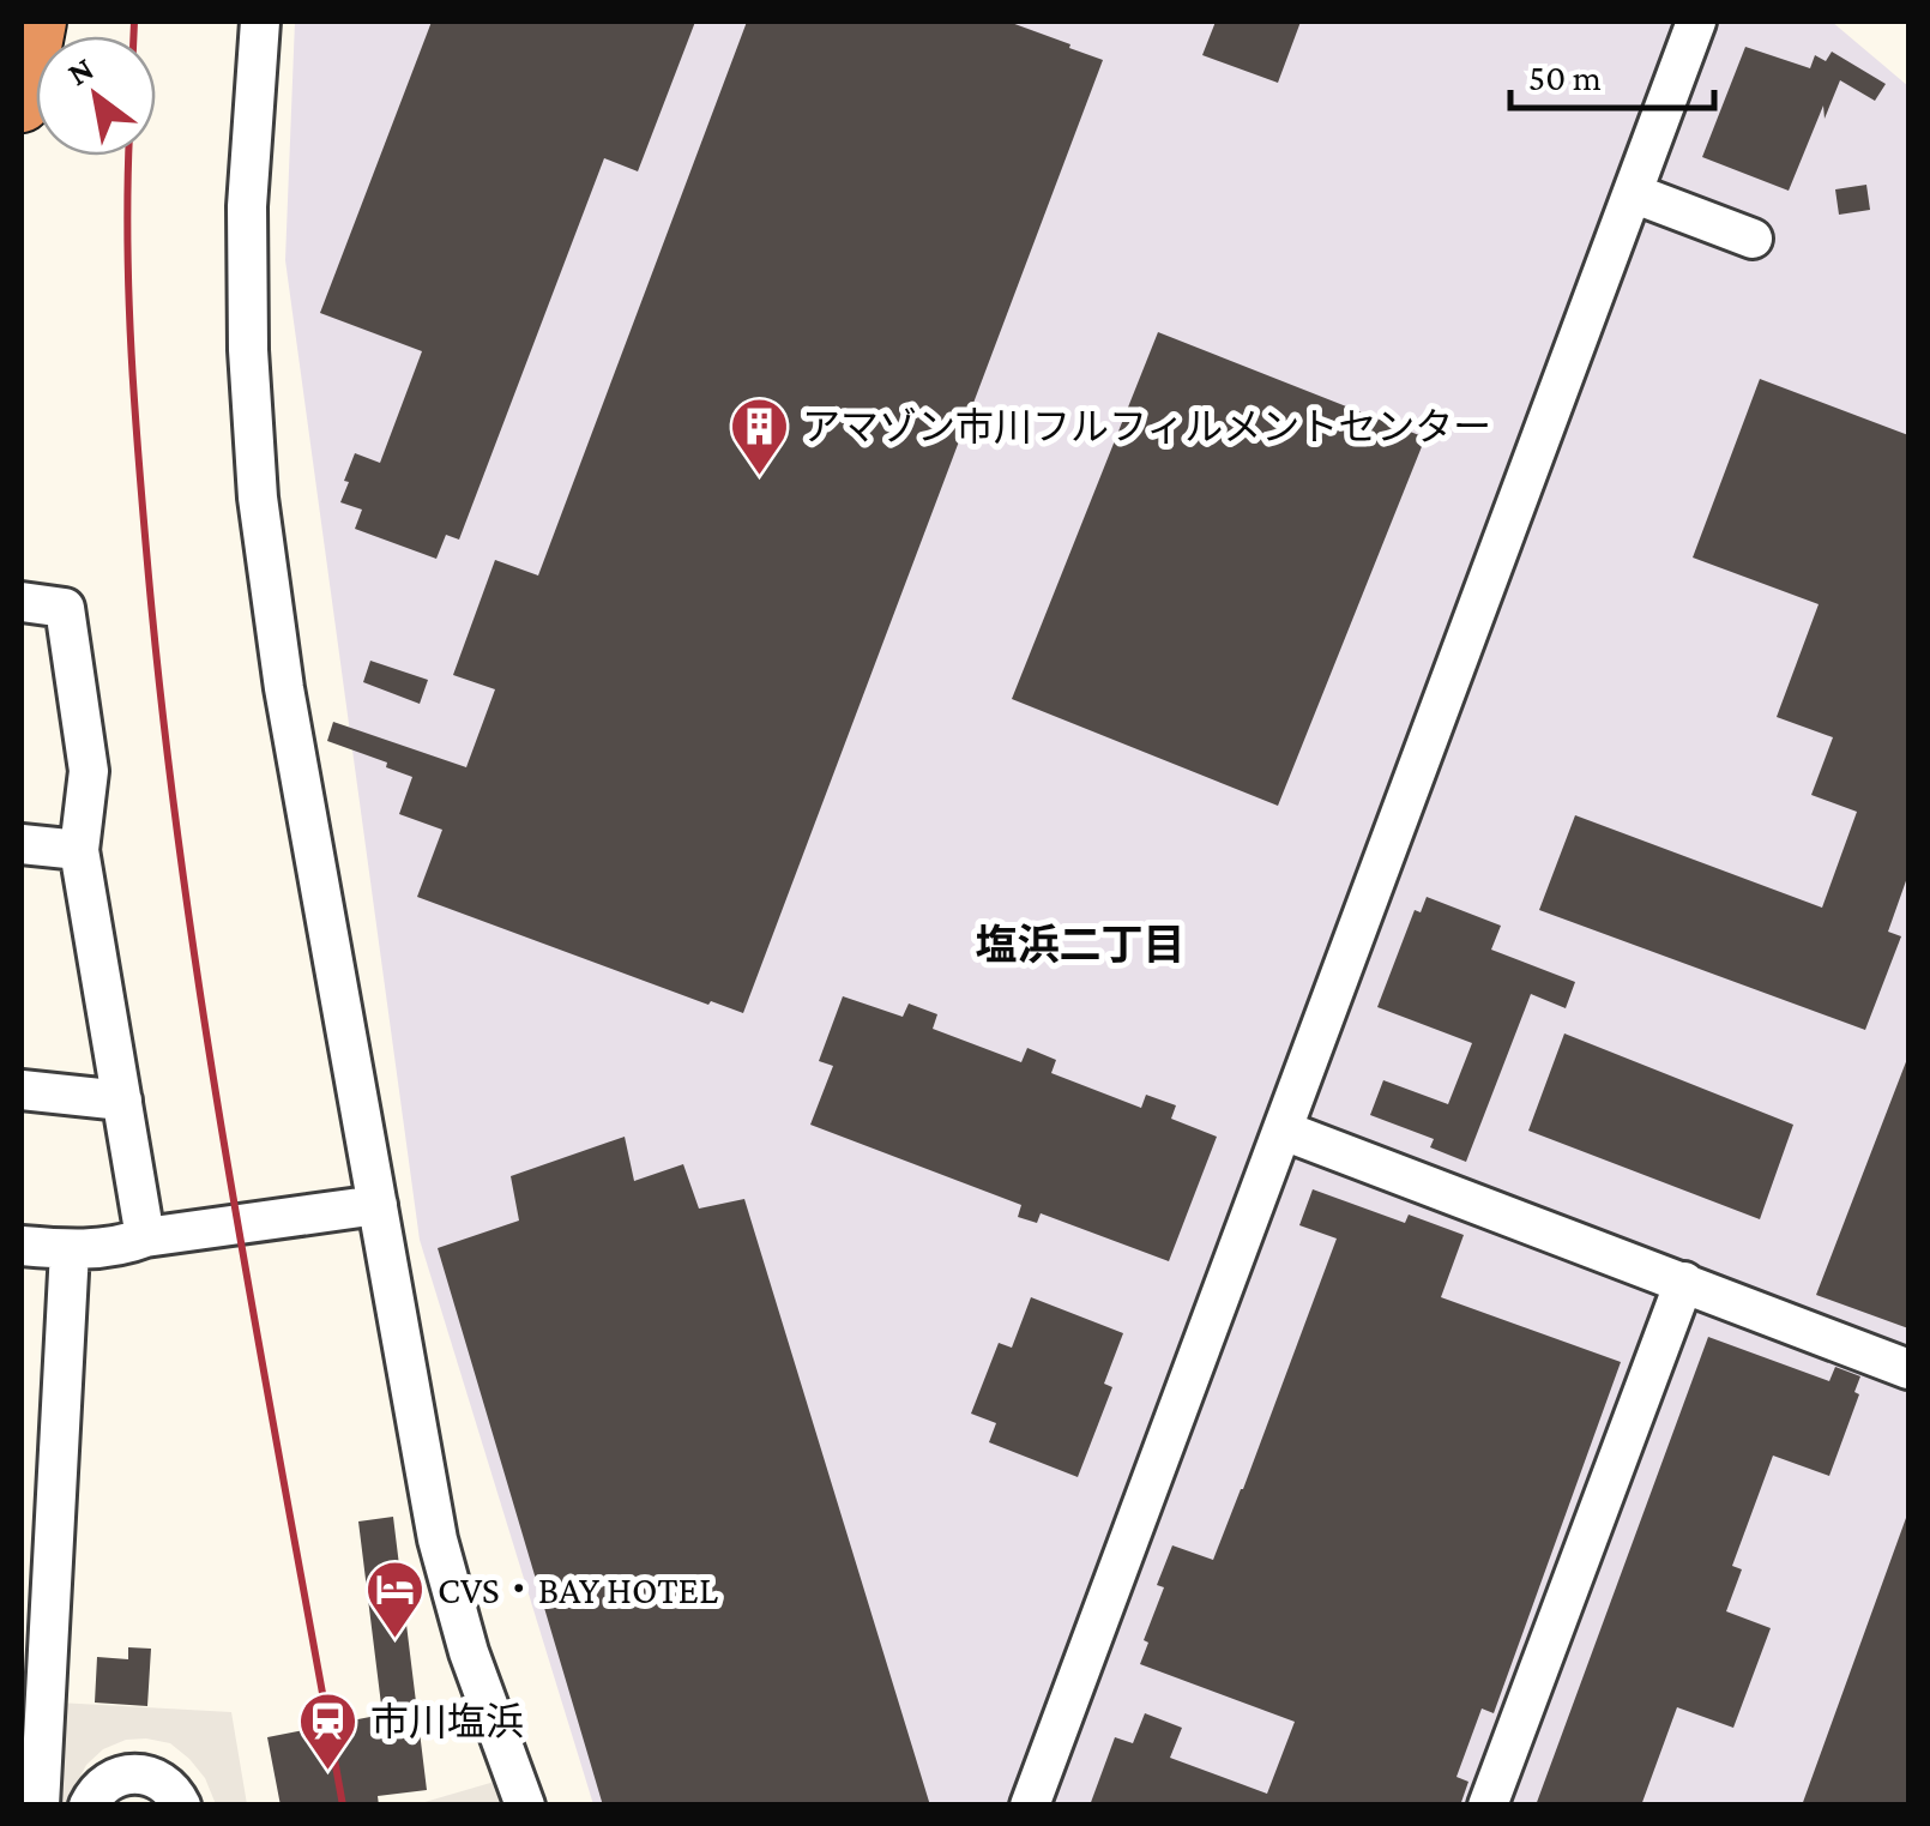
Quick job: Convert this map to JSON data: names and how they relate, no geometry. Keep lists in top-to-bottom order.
{
  "districts": ["塩浜二丁目"],
  "places": {
    "building": ["アマゾン市川フルフィルメントセンター"],
    "hotel": ["CVS・BAY HOTEL"],
    "station": ["市川塩浜"]
  },
  "scale_bar": "50 m",
  "north": "top left"
}
